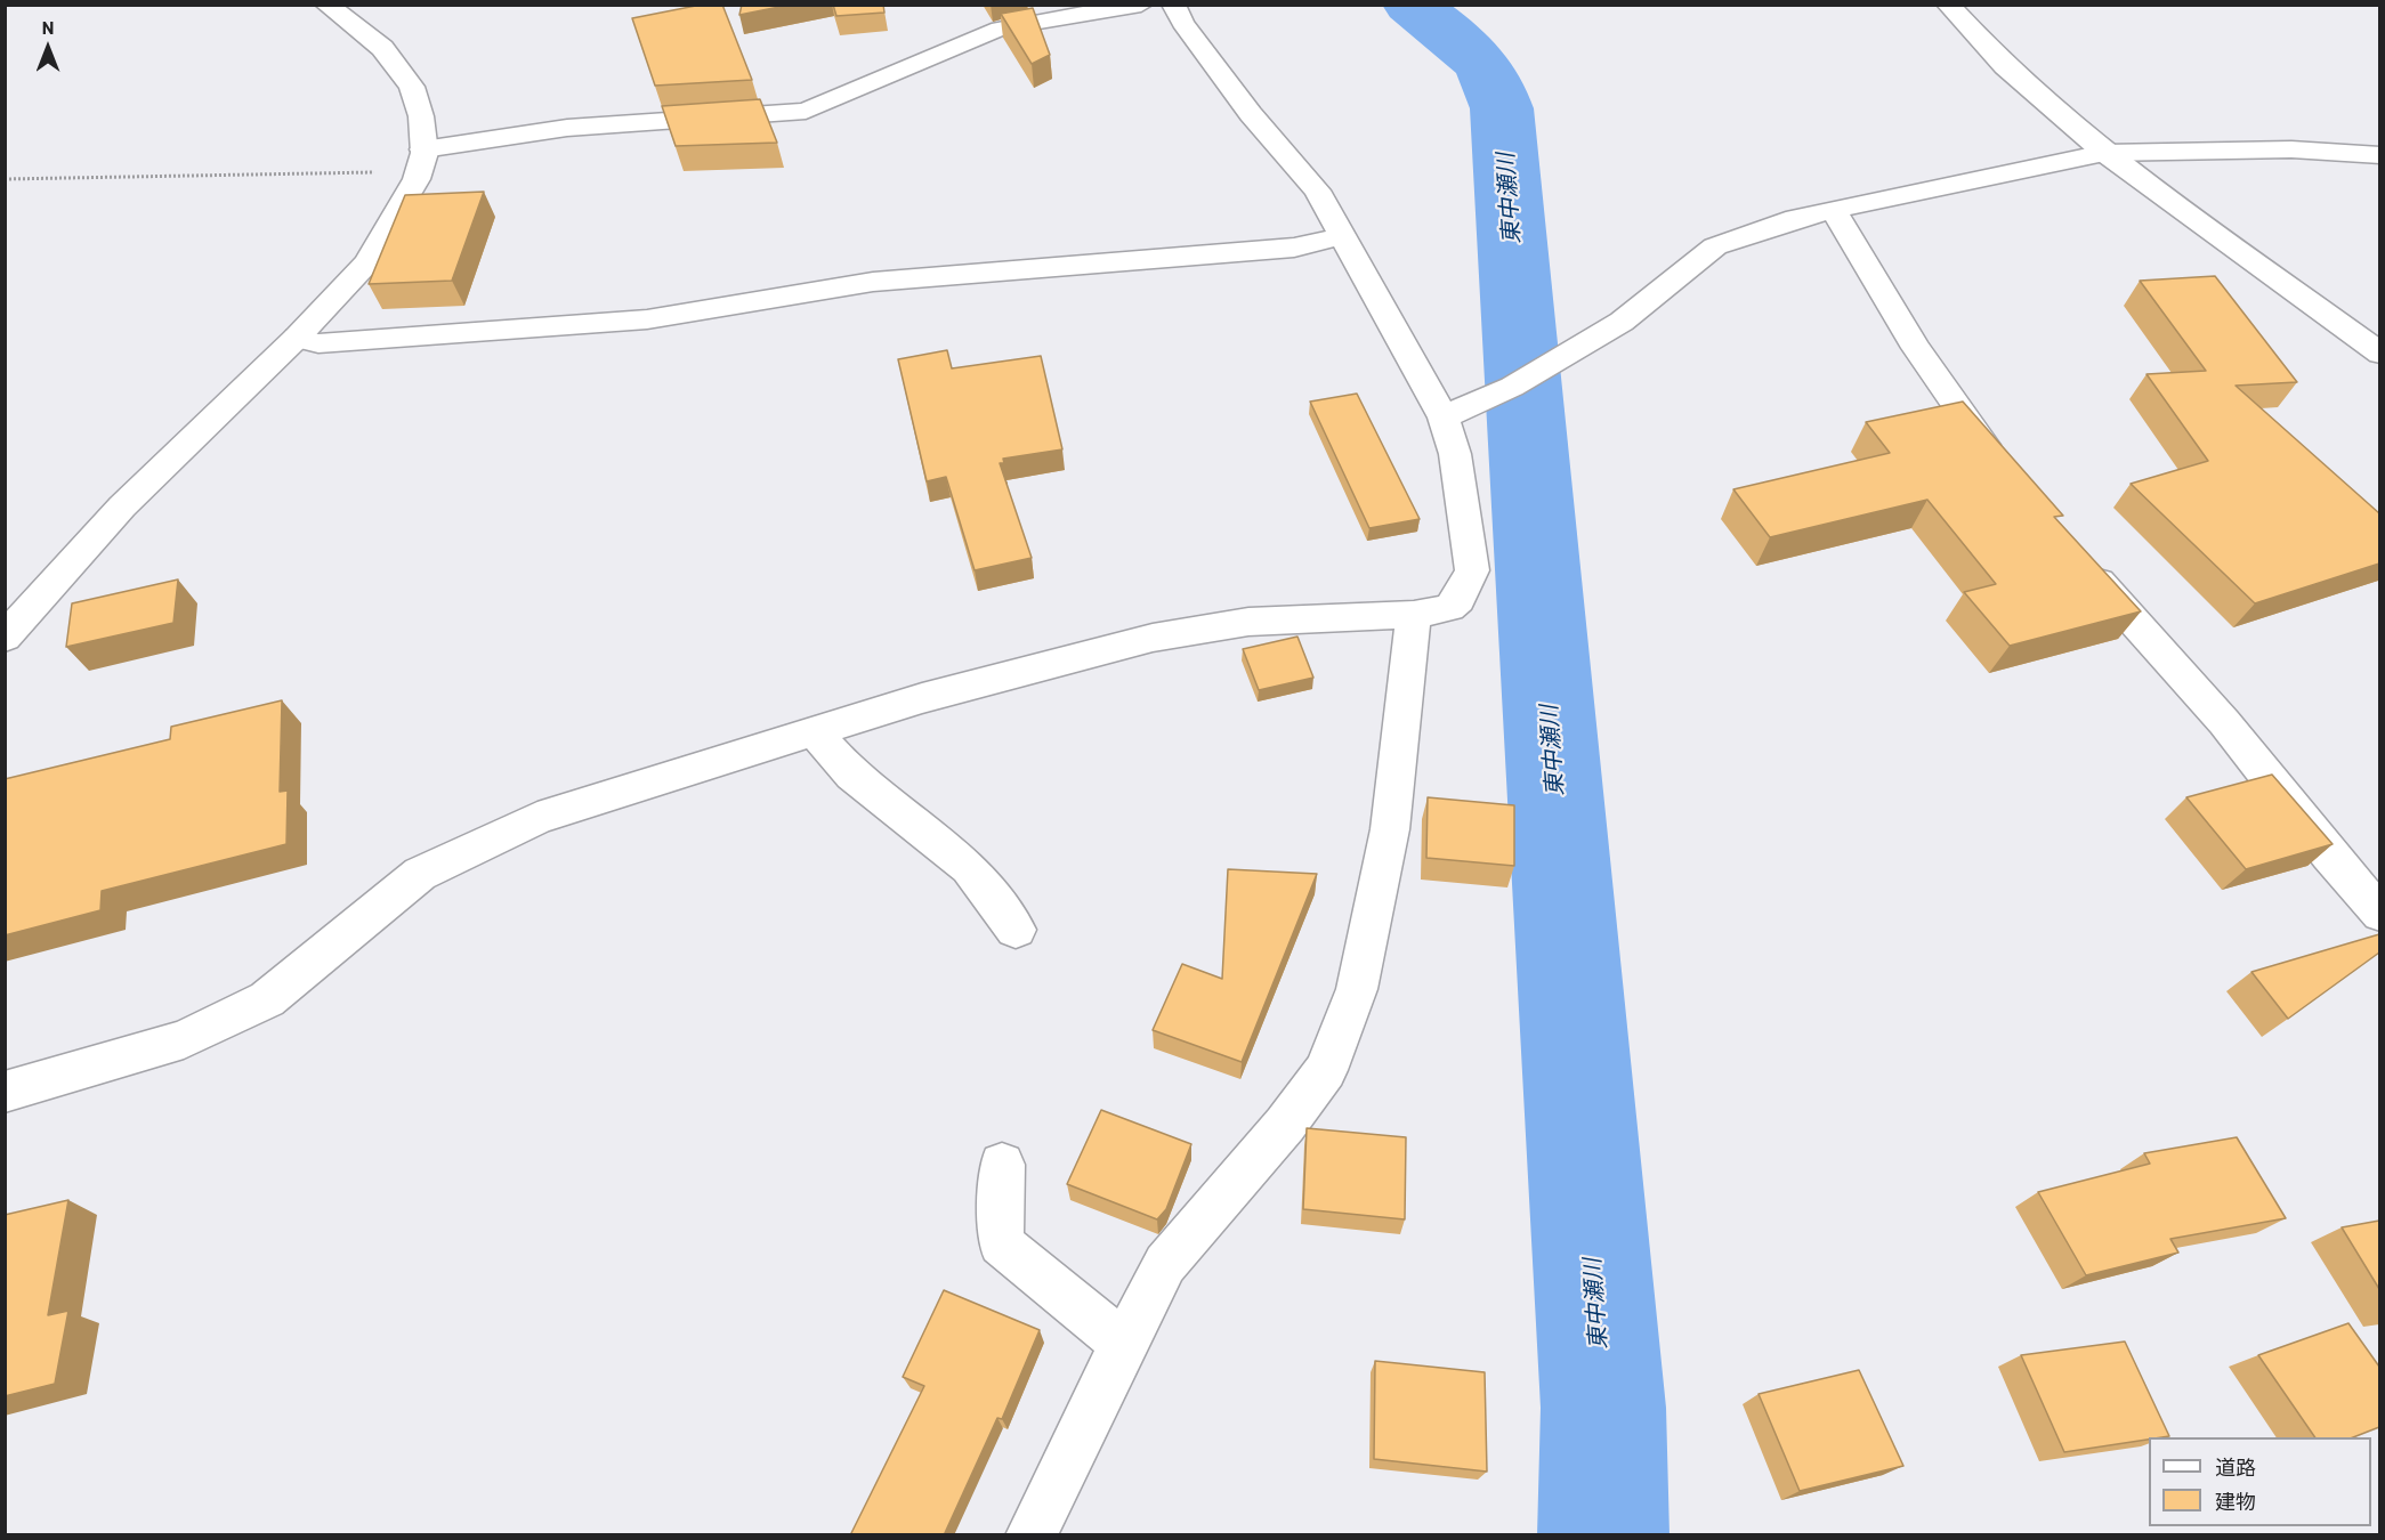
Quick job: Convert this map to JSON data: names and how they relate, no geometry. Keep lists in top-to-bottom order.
{
  "water": ["東中瀬川"],
  "legend": ["道路", "建物"],
  "north": "top"
}
